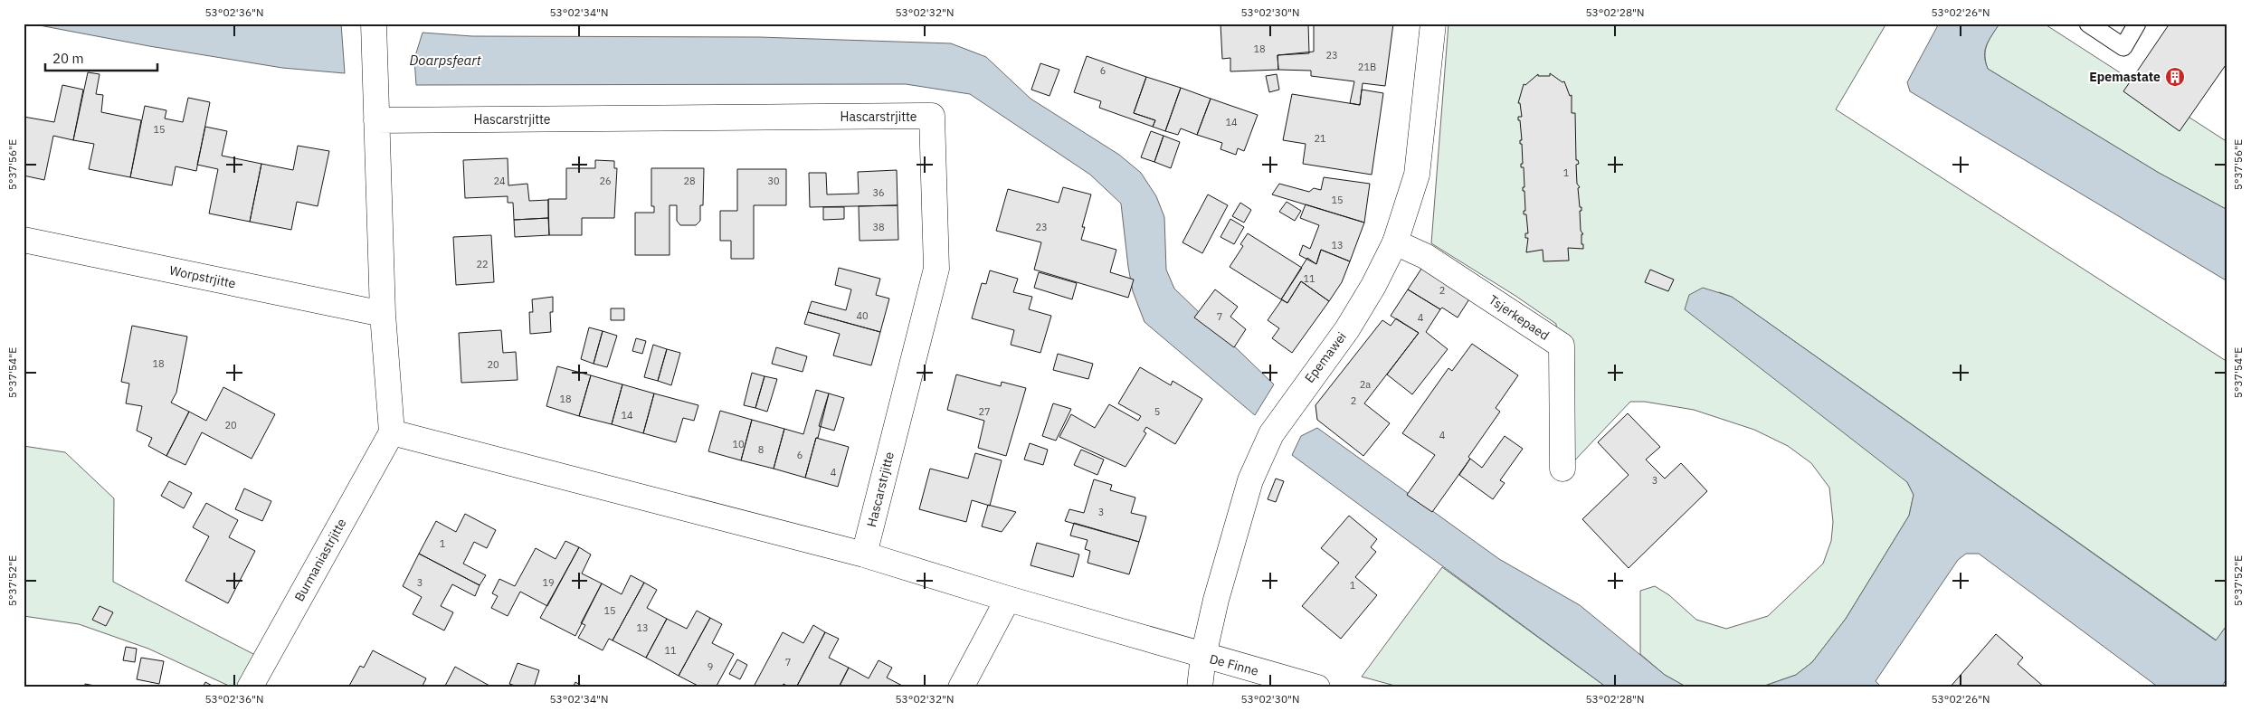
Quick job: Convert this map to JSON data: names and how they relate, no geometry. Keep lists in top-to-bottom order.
{
  "streets": {
    "street": [
      "Hascarstrjitte",
      "Worpstrjitte",
      "Tsjerkepaed",
      "Epemawei",
      "Burmaniastrjitte",
      "De Finne"
    ]
  },
  "crossings": [
    ["Tsjerkepaed", "Epemawei"],
    ["Epemawei", "De Finne"]
  ],
  "water": ["Doarpsfeart"],
  "places": {
    "building": ["Epemastate"]
  },
  "house_numbers": [
    "18",
    "23",
    "21B",
    "6",
    "14",
    "15",
    "21",
    "1",
    "24",
    "26",
    "28",
    "30",
    "36",
    "15",
    "38",
    "23",
    "13",
    "22",
    "11",
    "2",
    "40",
    "7",
    "4",
    "18",
    "20",
    "2a",
    "18",
    "2",
    "27",
    "5",
    "14",
    "20",
    "4",
    "10",
    "8",
    "6",
    "4",
    "3",
    "3",
    "1",
    "3",
    "19",
    "1",
    "15",
    "13",
    "11",
    "7",
    "9"
  ],
  "scale_bar": "20 m",
  "coordinates": [
    "53°02'36\"N",
    "53°02'34\"N",
    "53°02'32\"N",
    "53°02'30\"N",
    "53°02'28\"N",
    "53°02'26\"N",
    "5°37'56\"E",
    "5°37'54\"E",
    "5°37'52\"E"
  ]
}
